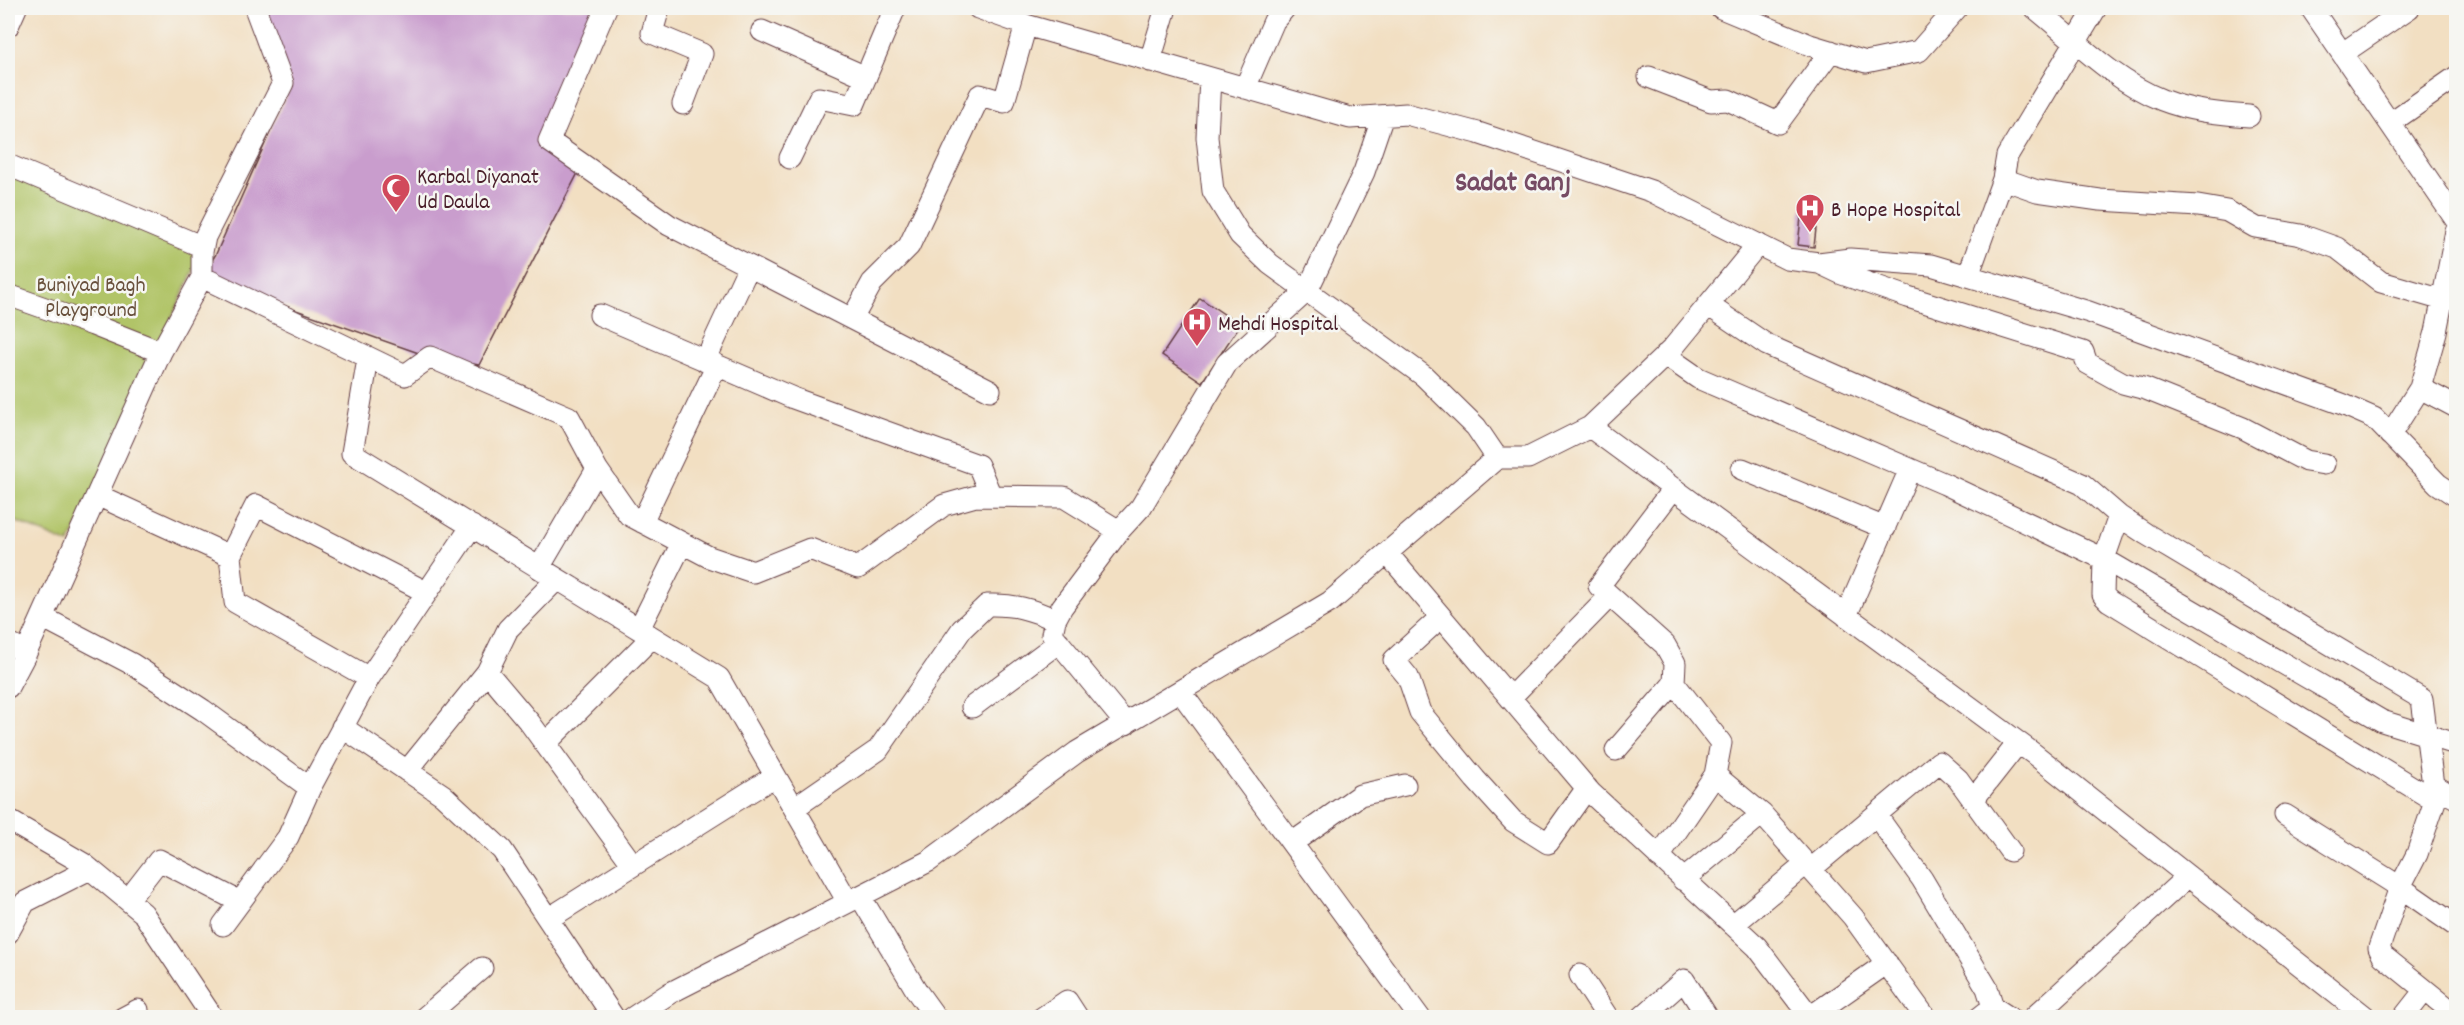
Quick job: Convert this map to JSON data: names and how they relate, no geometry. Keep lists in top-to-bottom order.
{
  "districts": ["Sadat Ganj"],
  "parks": ["Buniyad Bagh Playground"],
  "places": {
    "mosque": ["Karbal Diyanat Ud Daula"],
    "hospital": ["B Hope Hospital", "Mehdi Hospital"]
  }
}
